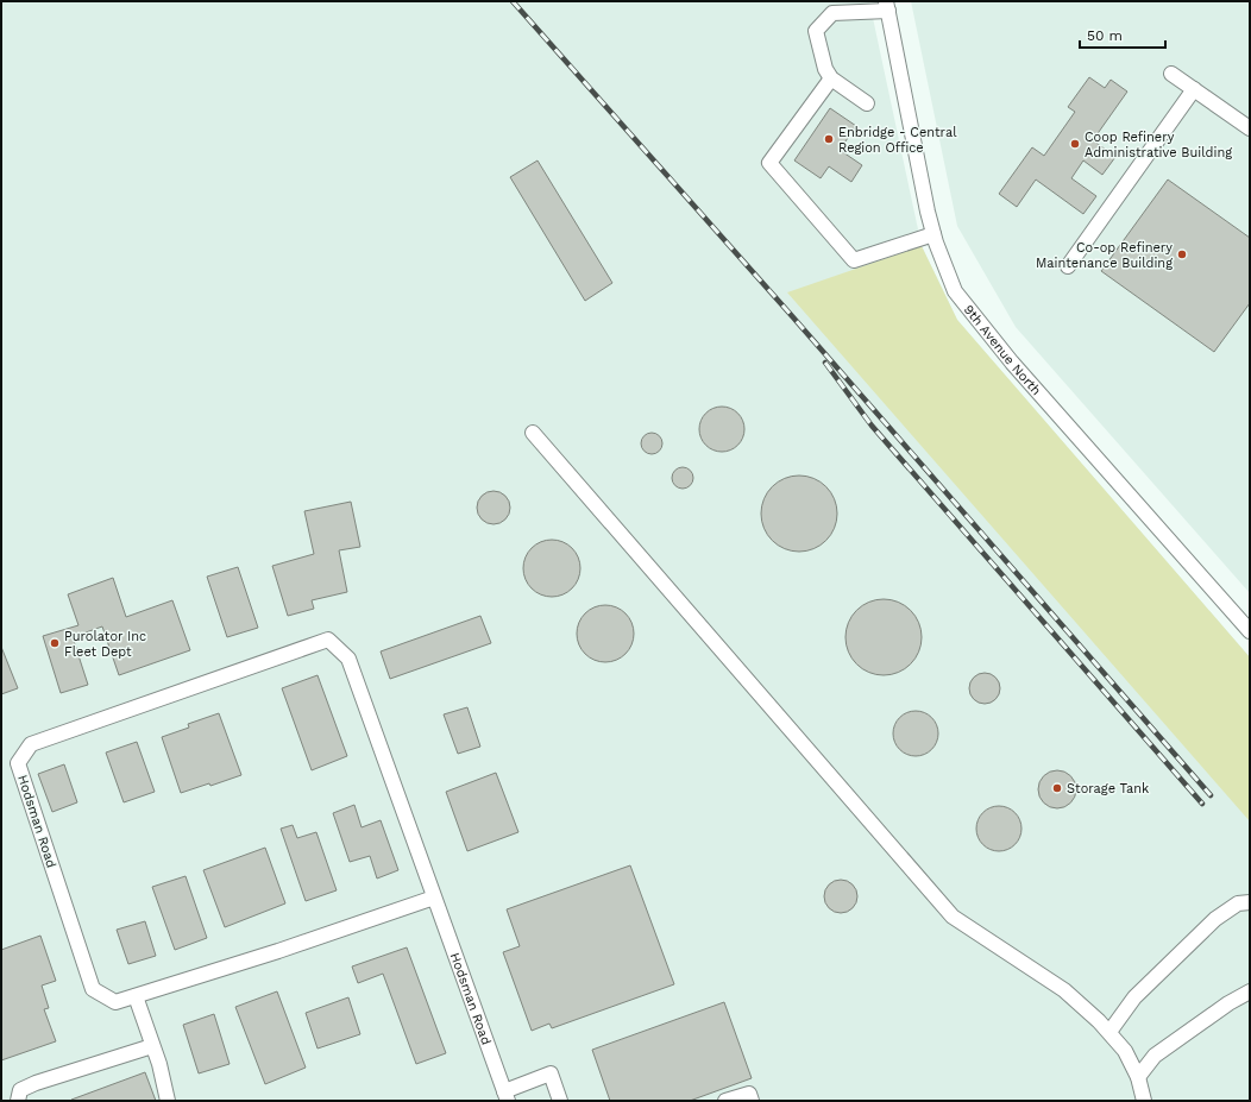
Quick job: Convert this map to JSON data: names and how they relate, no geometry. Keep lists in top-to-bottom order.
{
  "streets": {
    "street": ["9th Avenue North", "Hodsman Road"]
  },
  "places": [
    "Enbridge - Central Region Office",
    "Coop Refinery Administrative Building",
    "Co-op Refinery Maintenance Building",
    "Purolator Inc Fleet Dept",
    "Storage Tank"
  ],
  "scale_bar": "50 m"
}
